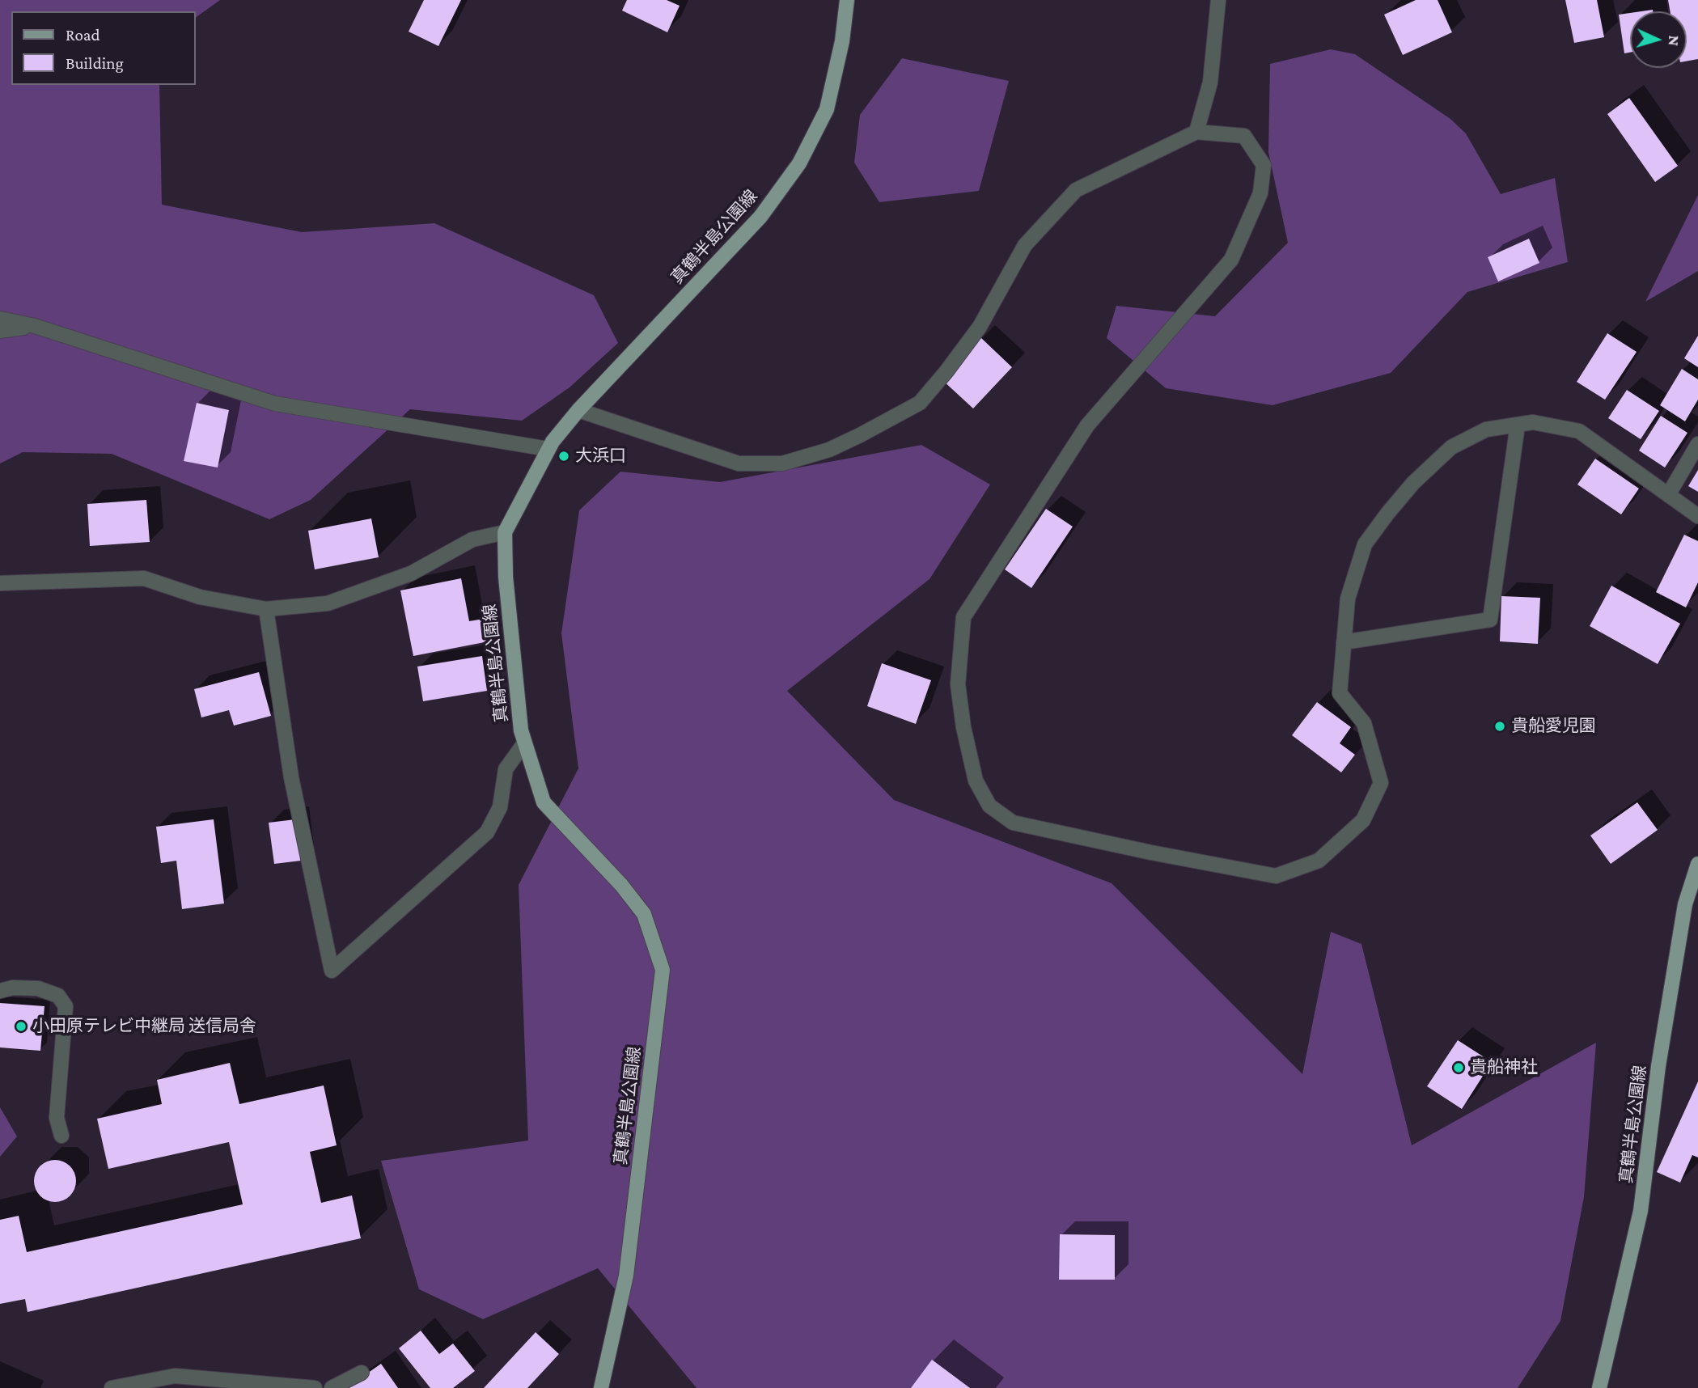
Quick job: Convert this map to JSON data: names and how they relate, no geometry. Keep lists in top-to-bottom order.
{
  "streets": {
    "main road": ["真鶴半島公園線"]
  },
  "places": [
    "大浜口",
    "貴船愛児園",
    "小田原テレビ中継局 送信局舎",
    "貴船神社"
  ],
  "legend": ["Road", "Building"],
  "north": "right"
}
